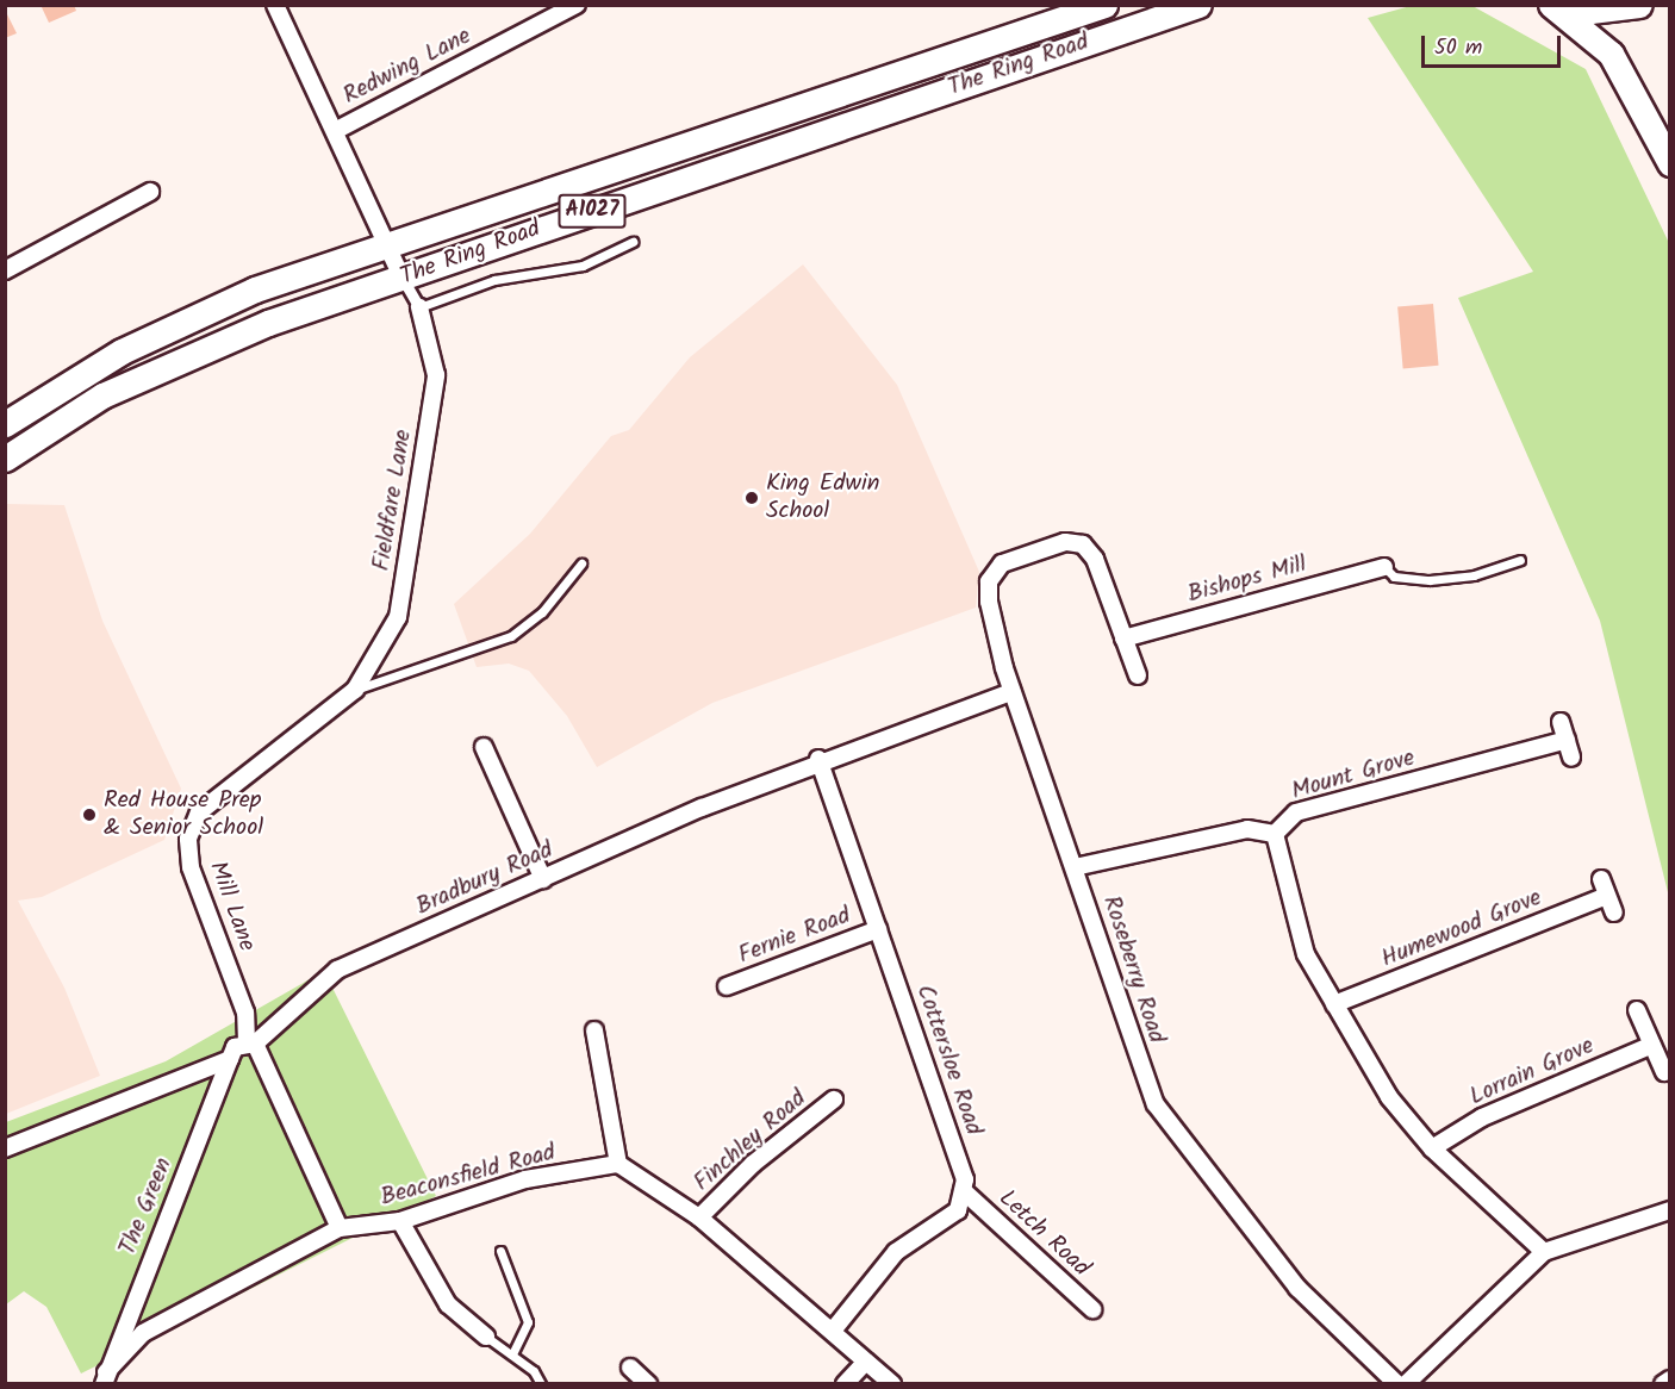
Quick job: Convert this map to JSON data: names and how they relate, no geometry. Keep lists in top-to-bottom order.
{
  "streets": {
    "main road": ["The Ring Road", "A1027"],
    "street": [
      "Redwing Lane",
      "Fieldfare Lane",
      "Bishops Mill",
      "Mount Grove",
      "Bradbury Road",
      "Mill Lane",
      "Humewood Grove",
      "Fernie Road",
      "Roseberry Road",
      "Cottersloe Road",
      "Lorrain Grove",
      "Finchley Road",
      "Beaconsfield Road",
      "The Green",
      "Letch Road"
    ]
  },
  "crossings": [
    ["Fieldfare Lane", "Mill Lane"],
    ["Bishops Mill", "Roseberry Road"],
    ["Bradbury Road", "Mill Lane"],
    ["Bradbury Road", "Roseberry Road"],
    ["Bradbury Road", "Cottersloe Road"],
    ["Bradbury Road", "The Green"],
    ["Mill Lane", "Beaconsfield Road"],
    ["Fernie Road", "Cottersloe Road"],
    ["Cottersloe Road", "Letch Road"],
    ["Beaconsfield Road", "The Green"]
  ],
  "places": ["King Edwin School", "Red House Prep & Senior School"],
  "scale_bar": "50 m"
}
